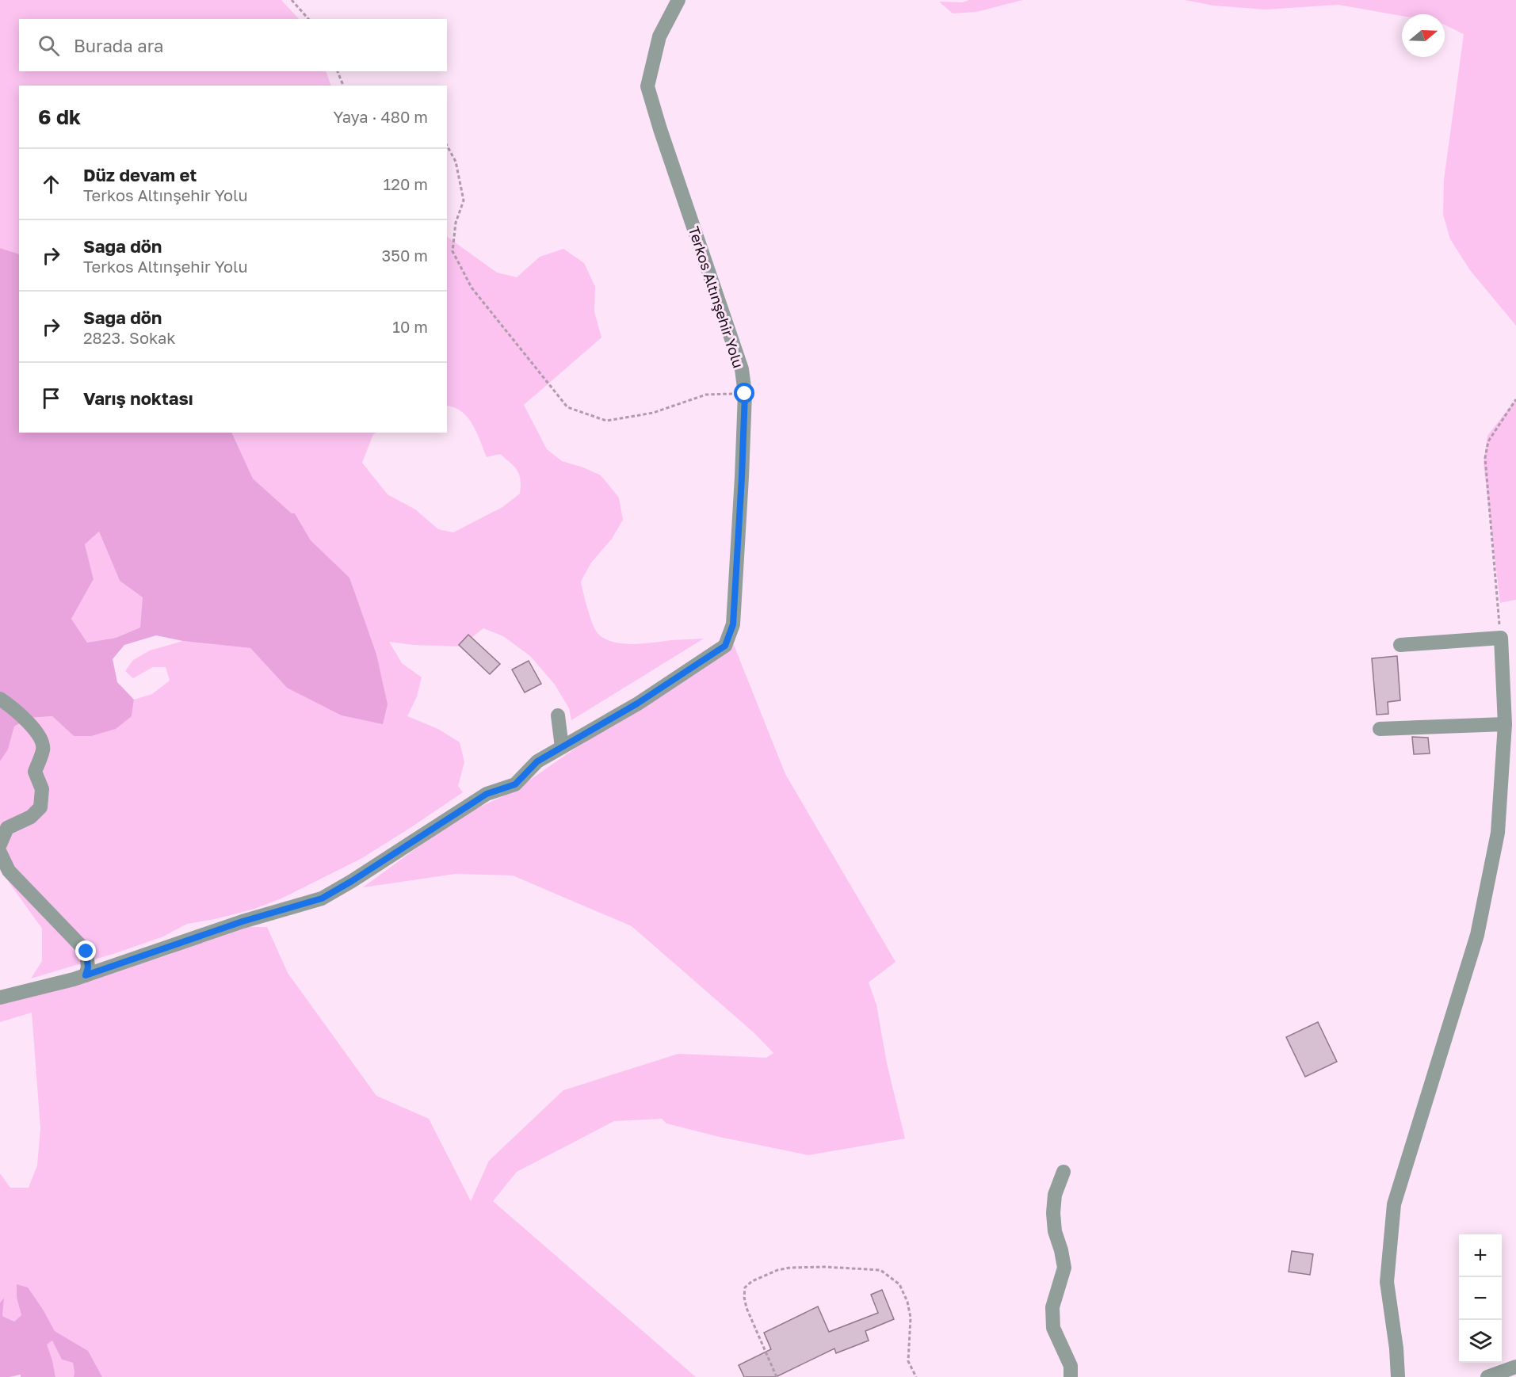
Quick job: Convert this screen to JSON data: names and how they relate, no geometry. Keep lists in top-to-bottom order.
{
  "streets": {
    "street": ["Terkos Altınşehir Yolu"]
  },
  "north": "right",
  "page": {
    "search": "Burada ara",
    "heading": ["6 dk", "Yaya · 480 m"],
    "list": [
      ["Düz devam et", "Terkos Altınşehir Yolu", "120 m"],
      ["Sağa dön", "Terkos Altınşehir Yolu", "350 m"],
      ["Sağa dön", "2823. Sokak", "10 m"],
      "Varış noktası"
    ],
    "map_buttons": ["+", "−"]
  }
}
